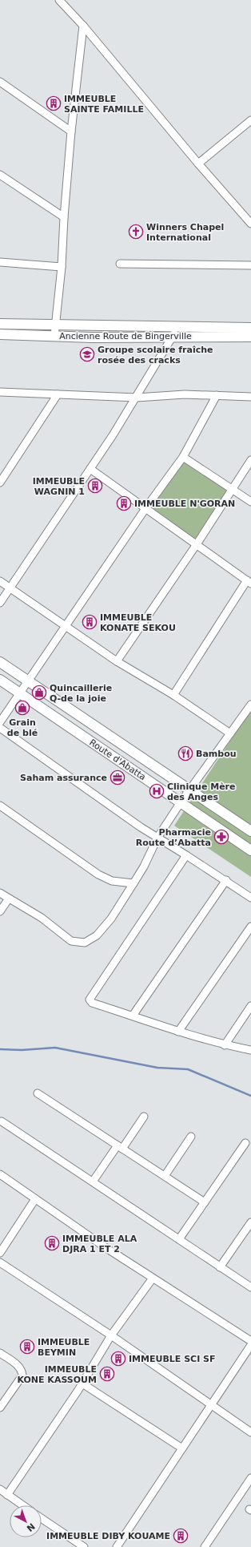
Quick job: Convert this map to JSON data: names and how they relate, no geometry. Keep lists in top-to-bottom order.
{
  "streets": {
    "street": ["Ancienne Route de Bingerville", "Route d'Abatta"]
  },
  "places": {
    "building": [
      "IMMEUBLE SAINTE FAMILLE",
      "IMMEUBLE WAGNIN 1",
      "IMMEUBLE N'GORAN",
      "IMMEUBLE KONATE SEKOU",
      "IMMEUBLE ALA DJRA 1 ET 2",
      "IMMEUBLE BEYMIN",
      "IMMEUBLE SCI SF",
      "IMMEUBLE KONE KASSOUM",
      "IMMEUBLE DIBY KOUAME"
    ],
    "church": ["Winners Chapel International"],
    "school or university": ["Groupe scolaire fraîche rosée des cracks"],
    "shop": ["Quincaillerie Q-de la joie", "Grain de blé"],
    "restaurant": ["Bambou"],
    "office": ["Saham assurance"],
    "hospital": ["Clinique Mère des Anges"],
    "pharmacy": ["Pharmacie Route d’Abatta"]
  },
  "north": "bottom right"
}
